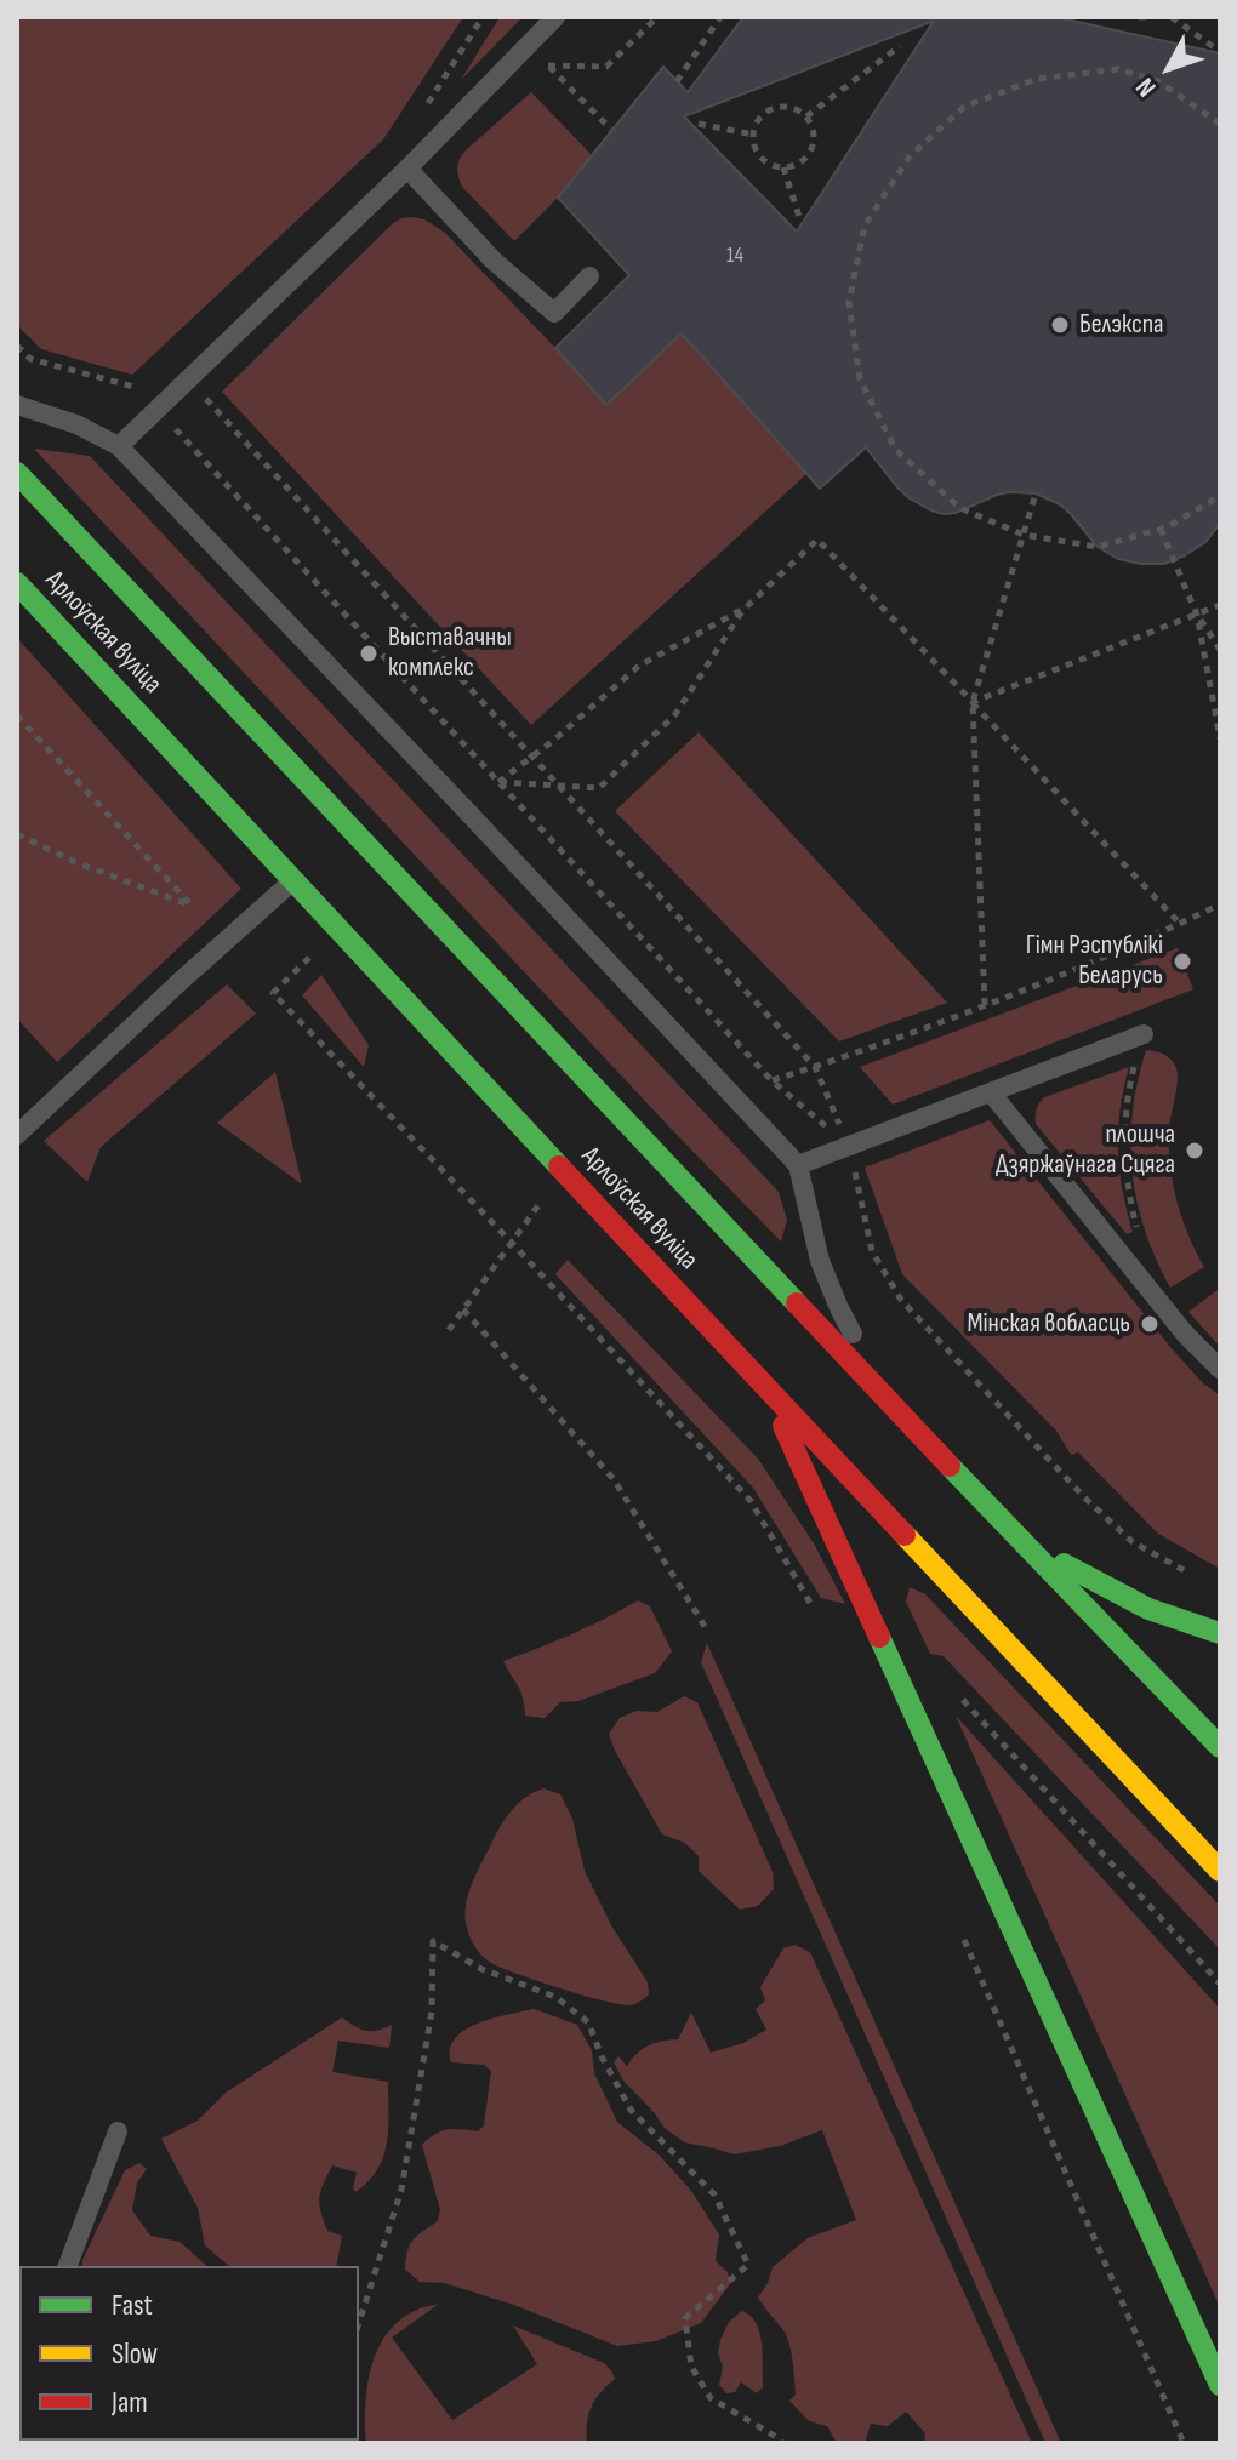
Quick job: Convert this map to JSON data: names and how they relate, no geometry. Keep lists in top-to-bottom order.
{
  "streets": {
    "main road": ["Арлоўская вуліца"]
  },
  "places": [
    "Белэкспа",
    "Выставачны комплекс",
    "Гімн Рэспублікі Беларусь",
    "плошча Дзяржаўнага Сцяга",
    "Мінская вобласць"
  ],
  "house_numbers": ["14"],
  "legend": ["Fast", "Slow", "Jam"],
  "north": "bottom left"
}
